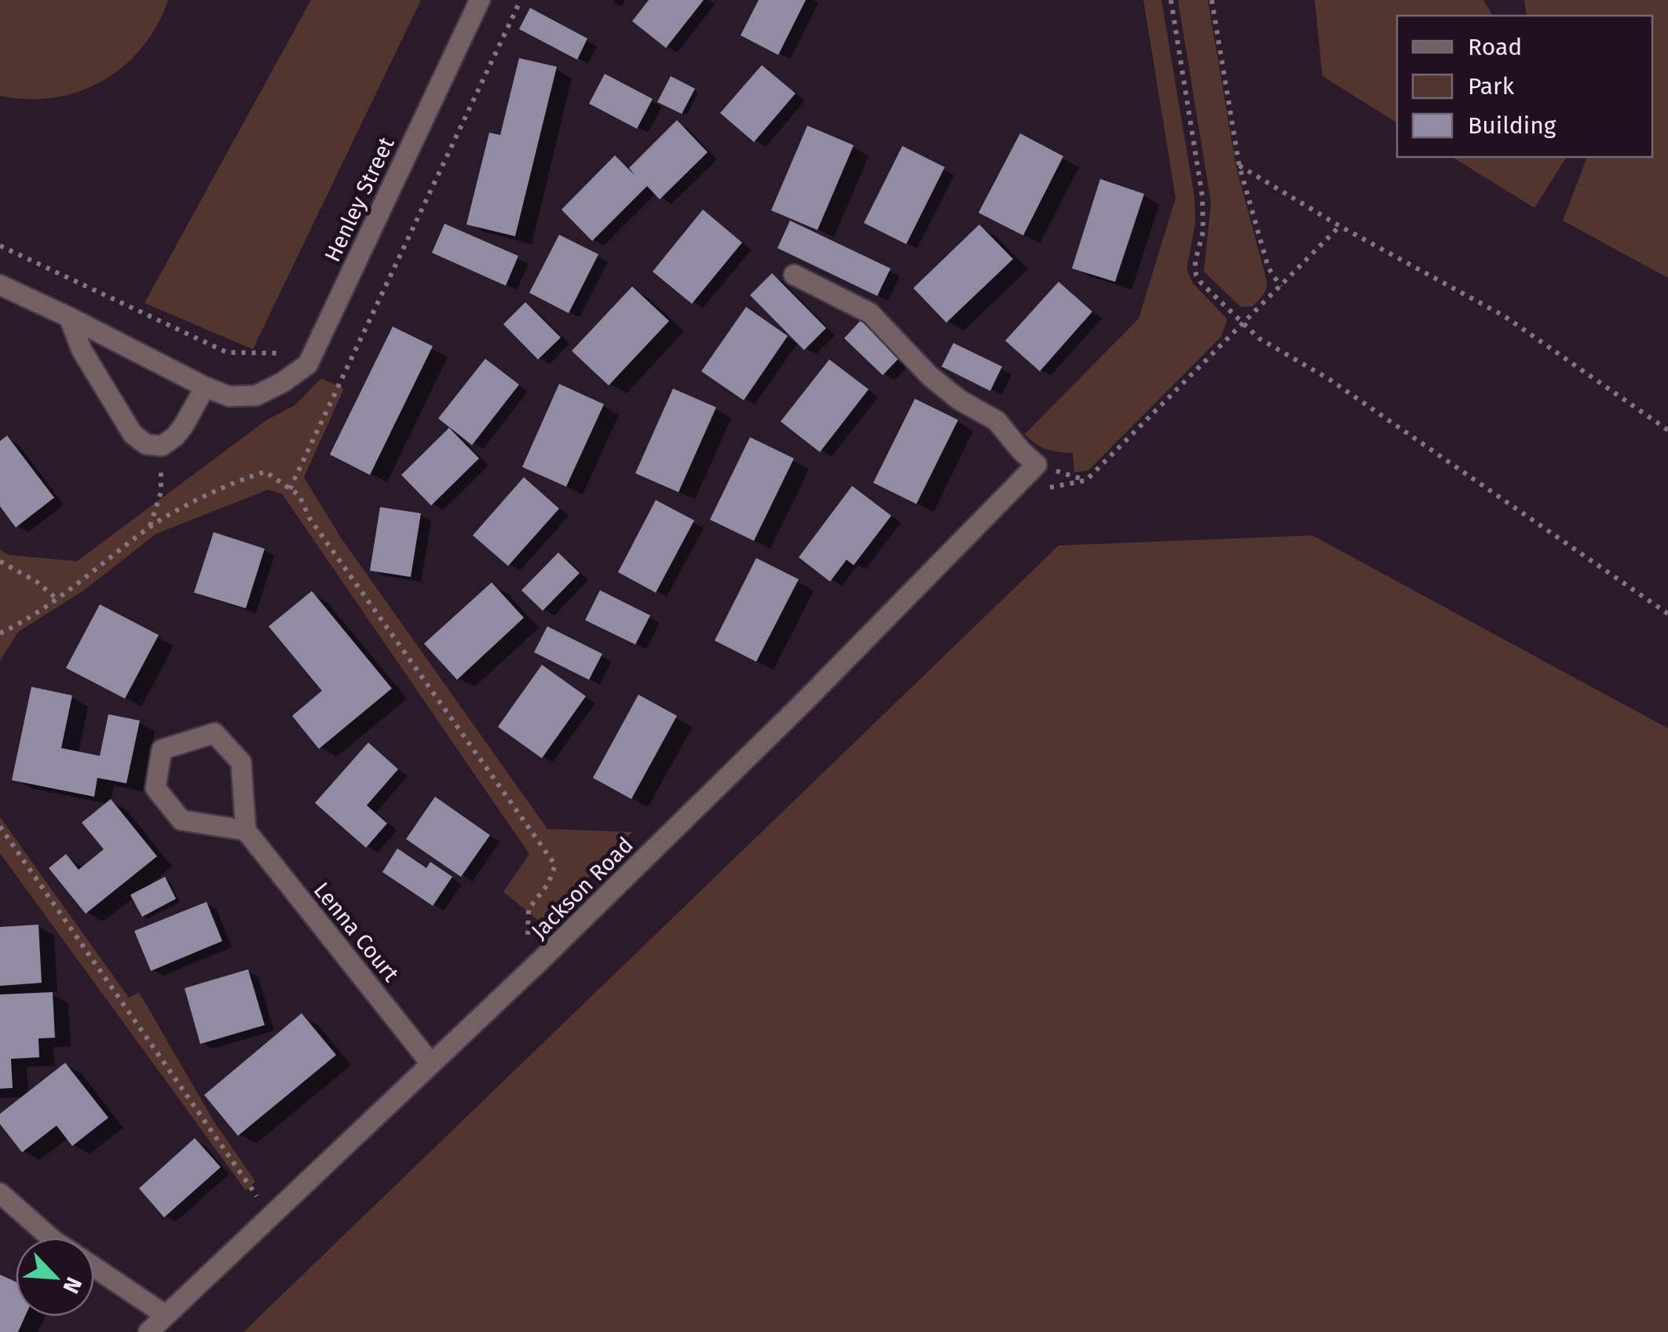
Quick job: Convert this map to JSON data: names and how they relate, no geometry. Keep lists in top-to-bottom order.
{
  "streets": {
    "street": ["Henley Street", "Jackson Road", "Lenna Court"]
  },
  "crossings": [
    ["Jackson Road", "Lenna Court"]
  ],
  "legend": ["Road", "Park", "Building"],
  "north": "bottom right"
}
